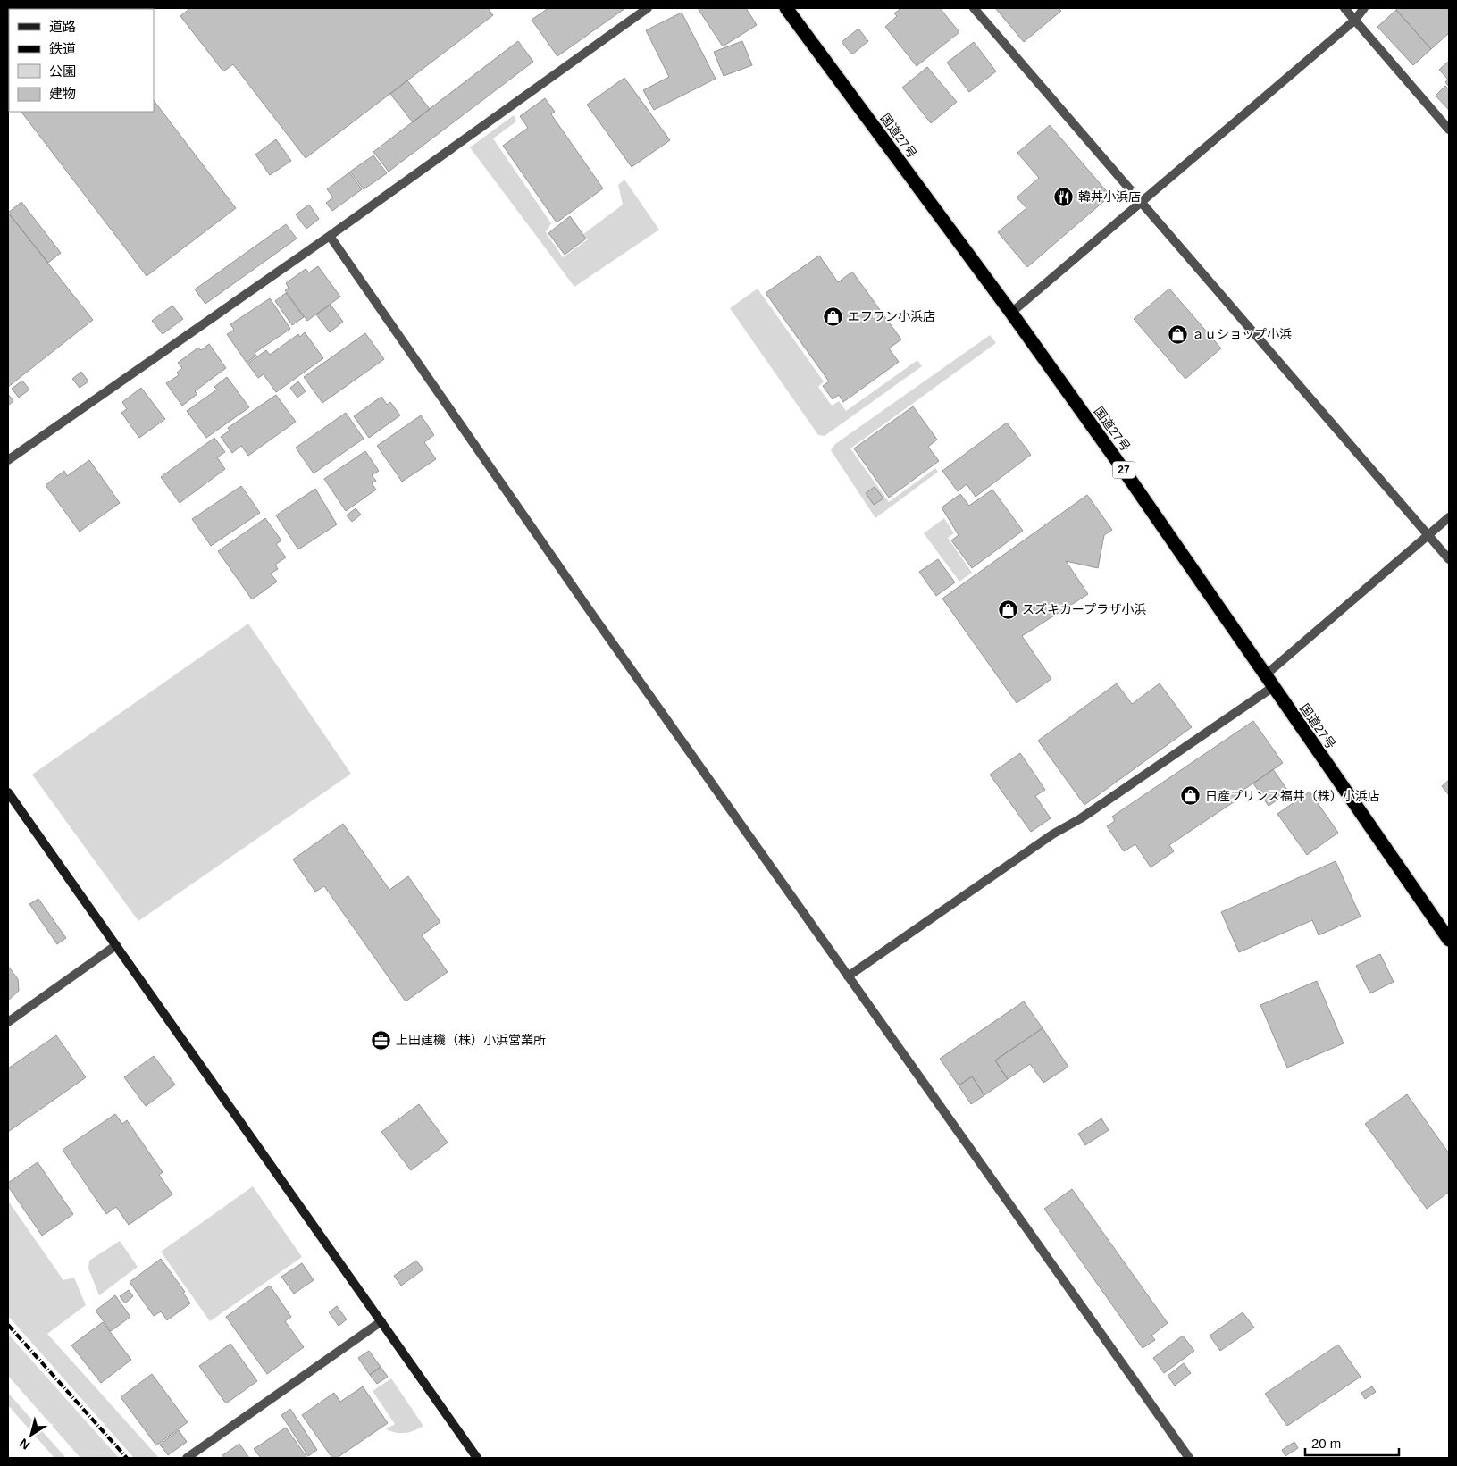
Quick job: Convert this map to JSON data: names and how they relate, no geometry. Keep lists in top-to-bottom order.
{
  "streets": {
    "highway": ["国道27号", "27"]
  },
  "places": {
    "restaurant": ["韓丼小浜店"],
    "shop": [
      "エフワン小浜店",
      "ａｕショップ小浜",
      "スズキカープラザ小浜",
      "日産プリンス福井（株）小浜店"
    ],
    "office": ["上田建機（株）小浜営業所"]
  },
  "legend": [
    "道路",
    "鉄道",
    "公園",
    "建物"
  ],
  "scale_bar": "20 m",
  "north": "bottom left"
}
